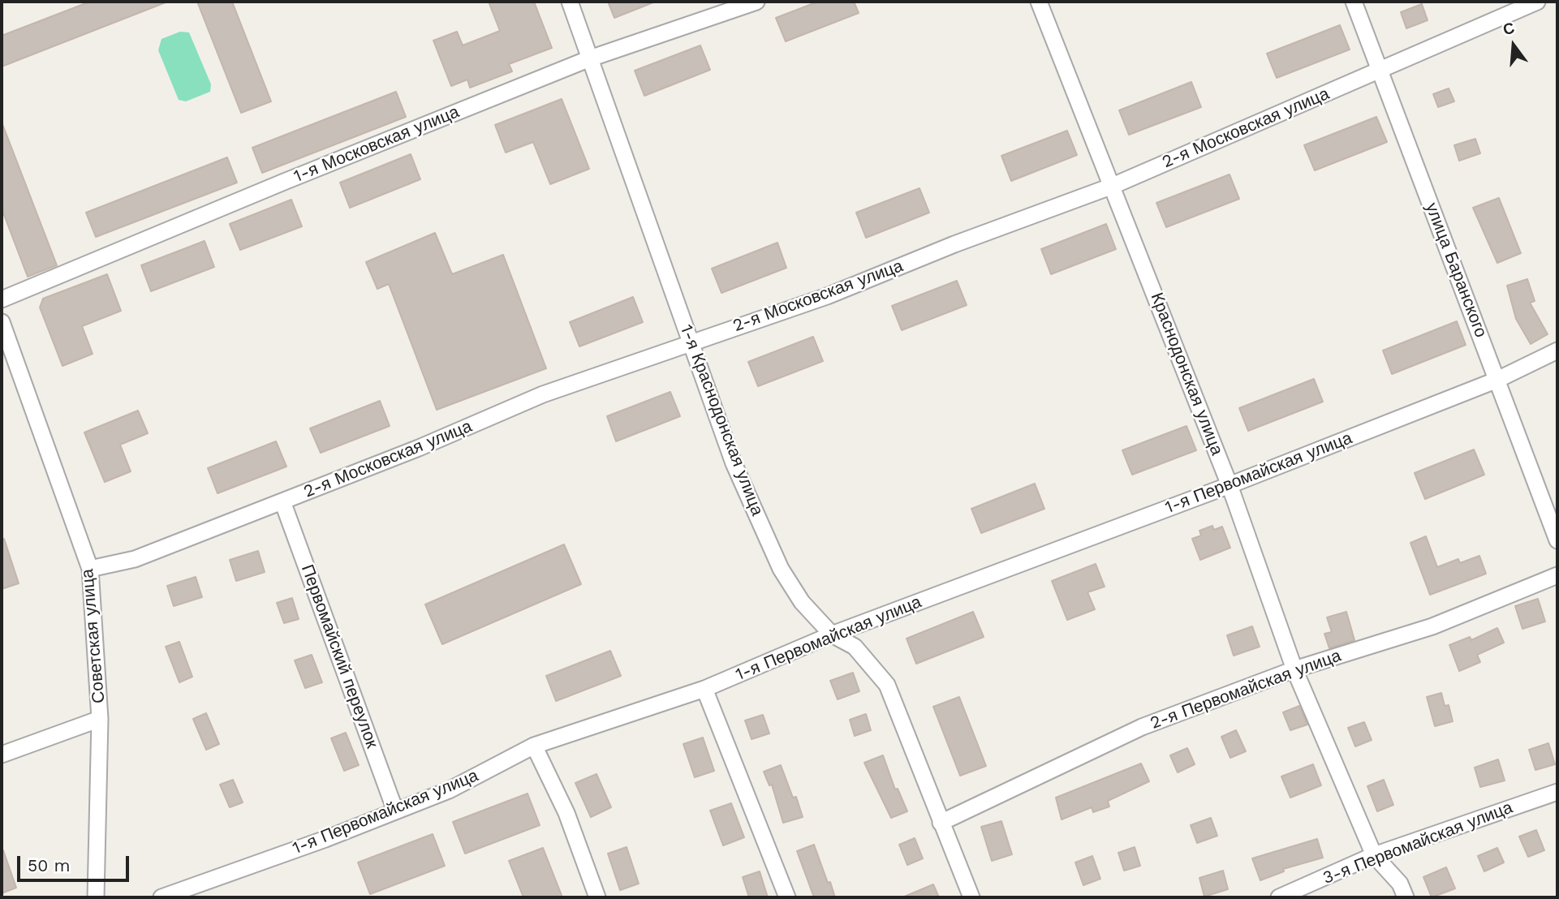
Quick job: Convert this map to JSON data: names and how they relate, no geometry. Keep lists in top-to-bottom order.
{
  "streets": {
    "street": [
      "2-я Московская улица",
      "1-я Московская улица",
      "улица Баранского",
      "Краснодонская улица",
      "1-я Краснодонская улица",
      "1-я Первомайская улица",
      "Советская улица",
      "Первомайский переулок",
      "2-я Первомайская улица",
      "3-я Первомайская улица"
    ]
  },
  "crossings": [
    ["2-я Московская улица", "улица Баранского"],
    ["2-я Московская улица", "Краснодонская улица"],
    ["2-я Московская улица", "1-я Краснодонская улица"],
    ["2-я Московская улица", "Советская улица"],
    ["2-я Московская улица", "Первомайский переулок"],
    ["1-я Московская улица", "1-я Краснодонская улица"],
    ["улица Баранского", "1-я Первомайская улица"],
    ["Краснодонская улица", "1-я Первомайская улица"],
    ["Краснодонская улица", "2-я Первомайская улица"],
    ["Краснодонская улица", "3-я Первомайская улица"],
    ["1-я Краснодонская улица", "1-я Первомайская улица"],
    ["1-я Краснодонская улица", "2-я Первомайская улица"],
    ["1-я Первомайская улица", "Первомайский переулок"]
  ],
  "scale_bar": "50 m",
  "north": "top"
}
